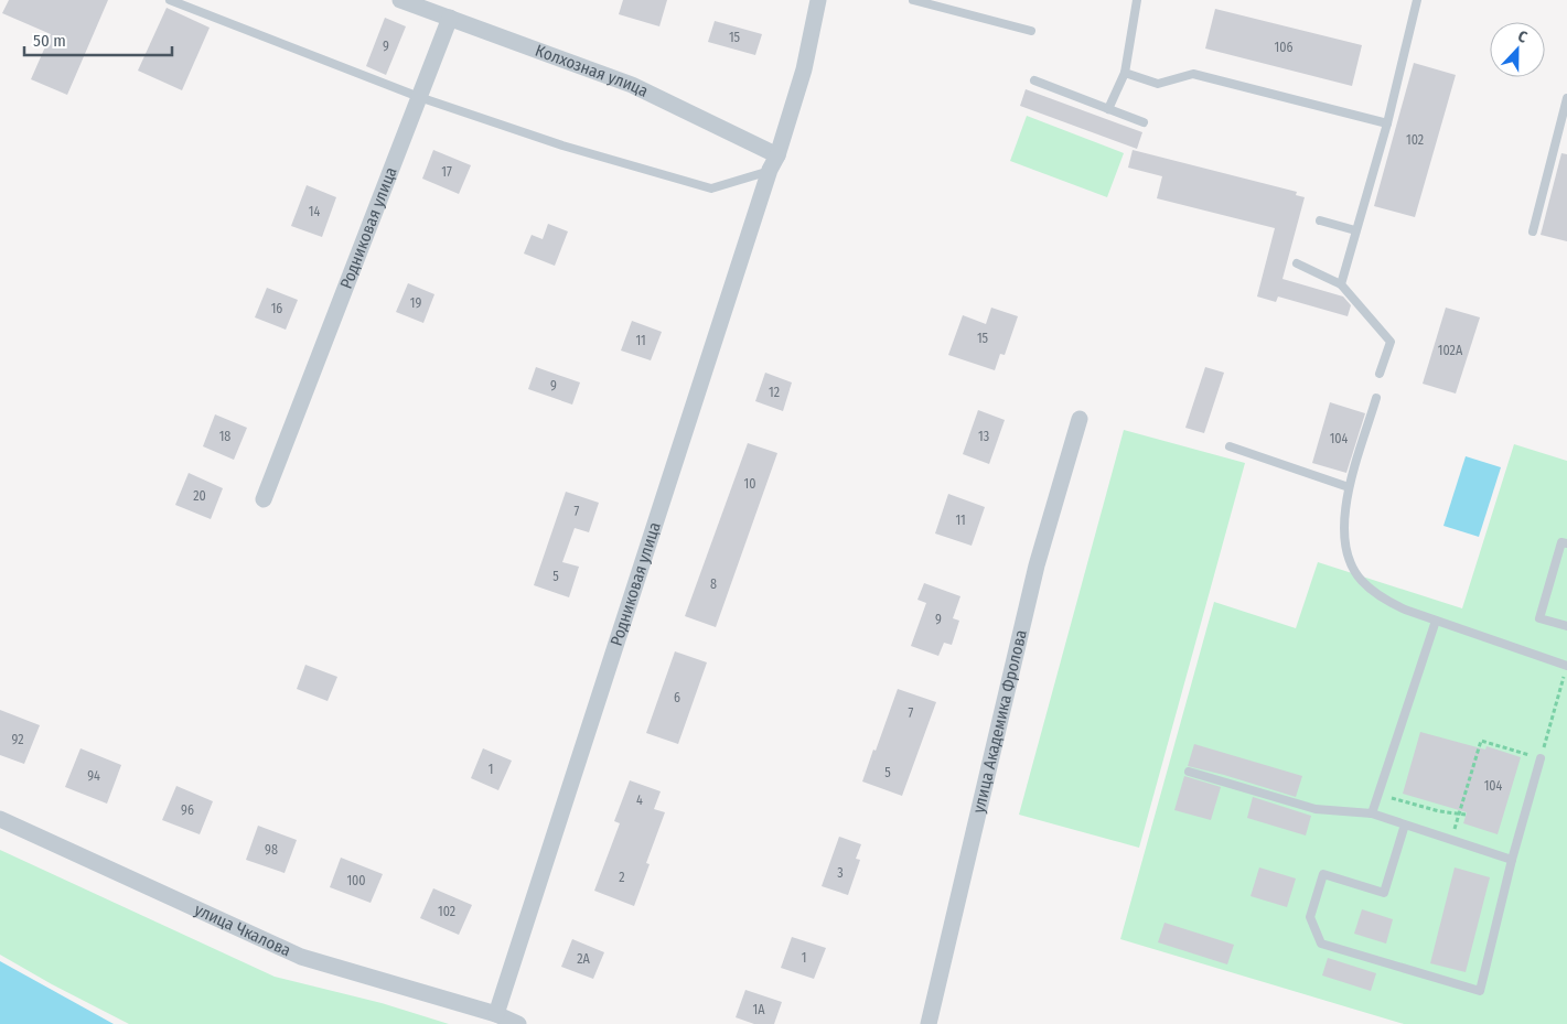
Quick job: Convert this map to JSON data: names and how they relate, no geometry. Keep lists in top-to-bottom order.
{
  "streets": {
    "street": [
      "Колхозная улица",
      "Родниковая улица",
      "улица Академика Фролова",
      "улица Чкалова"
    ]
  },
  "crossings": [
    ["Колхозная улица", "Родниковая улица"],
    ["Родниковая улица", "улица Чкалова"]
  ],
  "house_numbers": [
    "15",
    "9",
    "106",
    "102",
    "17",
    "14",
    "19",
    "16",
    "15",
    "11",
    "102А",
    "9",
    "12",
    "18",
    "13",
    "104",
    "10",
    "20",
    "7",
    "11",
    "5",
    "8",
    "9",
    "6",
    "7",
    "92",
    "1",
    "5",
    "94",
    "104",
    "4",
    "96",
    "98",
    "3",
    "2",
    "100",
    "102",
    "1",
    "2А",
    "1А"
  ],
  "scale_bar": "50 m",
  "north": "top"
}
